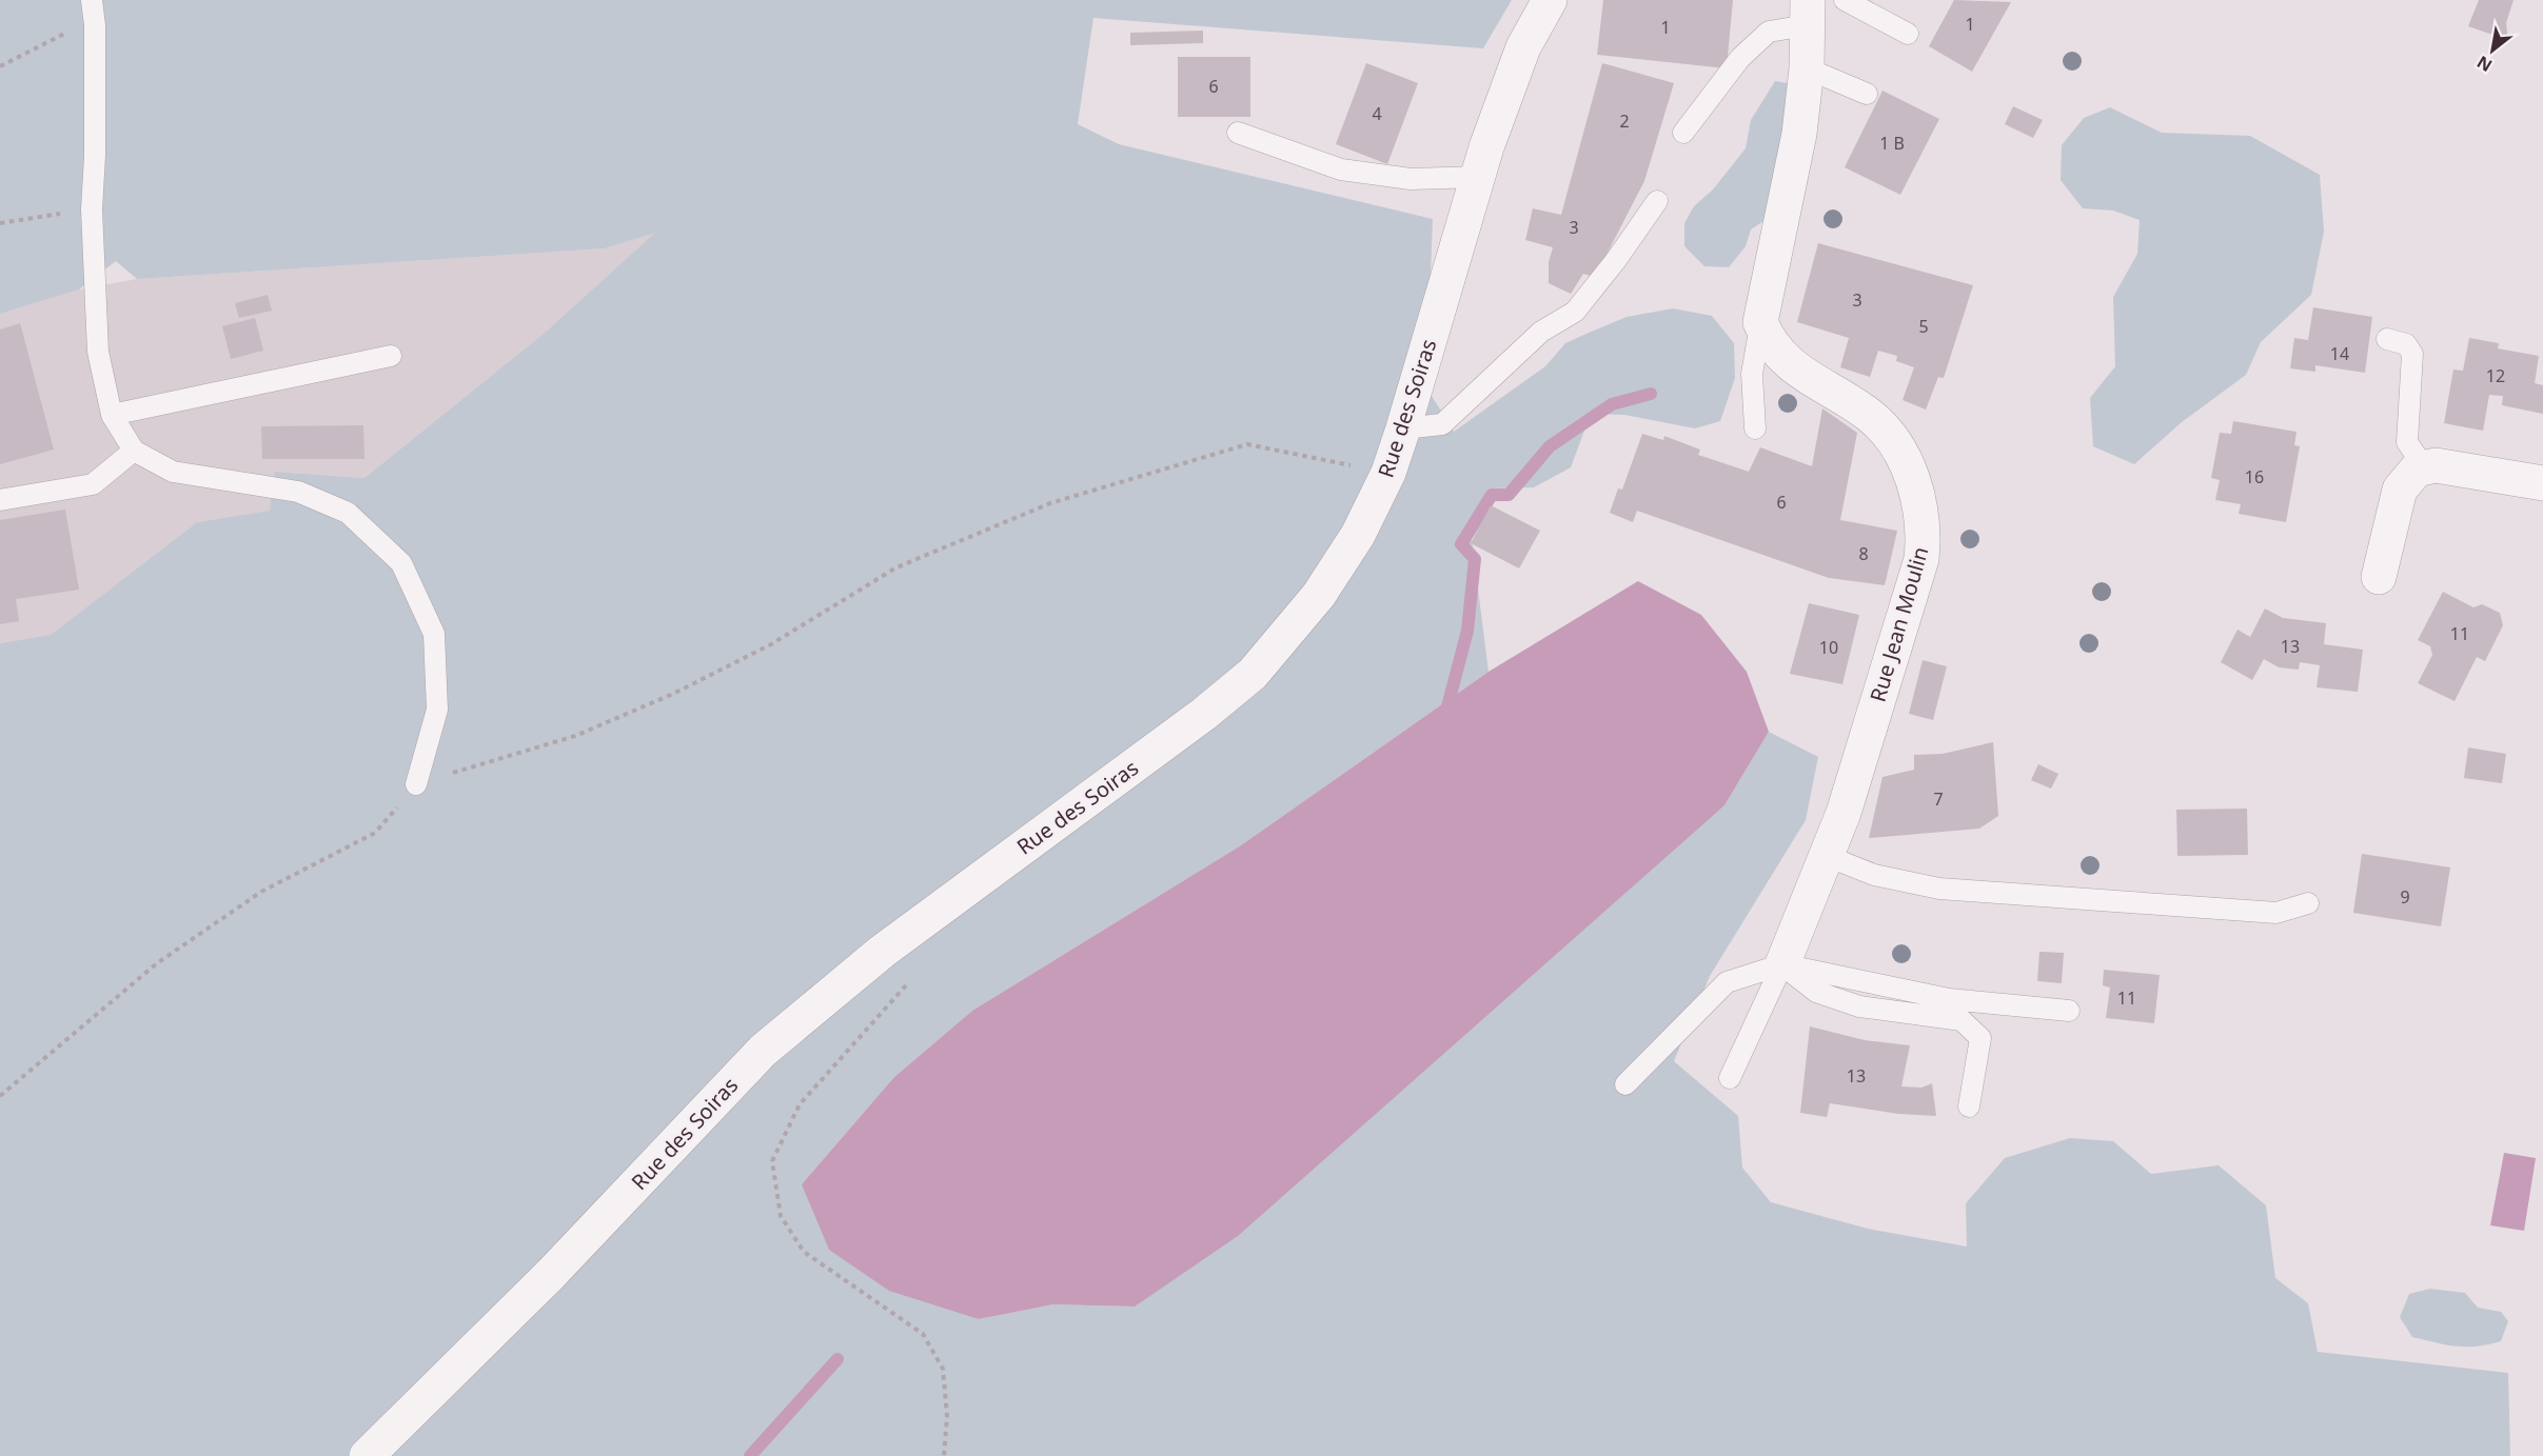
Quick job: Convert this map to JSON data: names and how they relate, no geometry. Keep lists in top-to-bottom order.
{
  "streets": {
    "street": ["Rue des Soiras", "Rue Jean Moulin"]
  },
  "house_numbers": [
    "1",
    "1",
    "6",
    "4",
    "2",
    "1 B",
    "3",
    "3",
    "5",
    "14",
    "12",
    "16",
    "6",
    "8",
    "11",
    "13",
    "10",
    "7",
    "9",
    "11",
    "13"
  ],
  "north": "bottom left"
}
